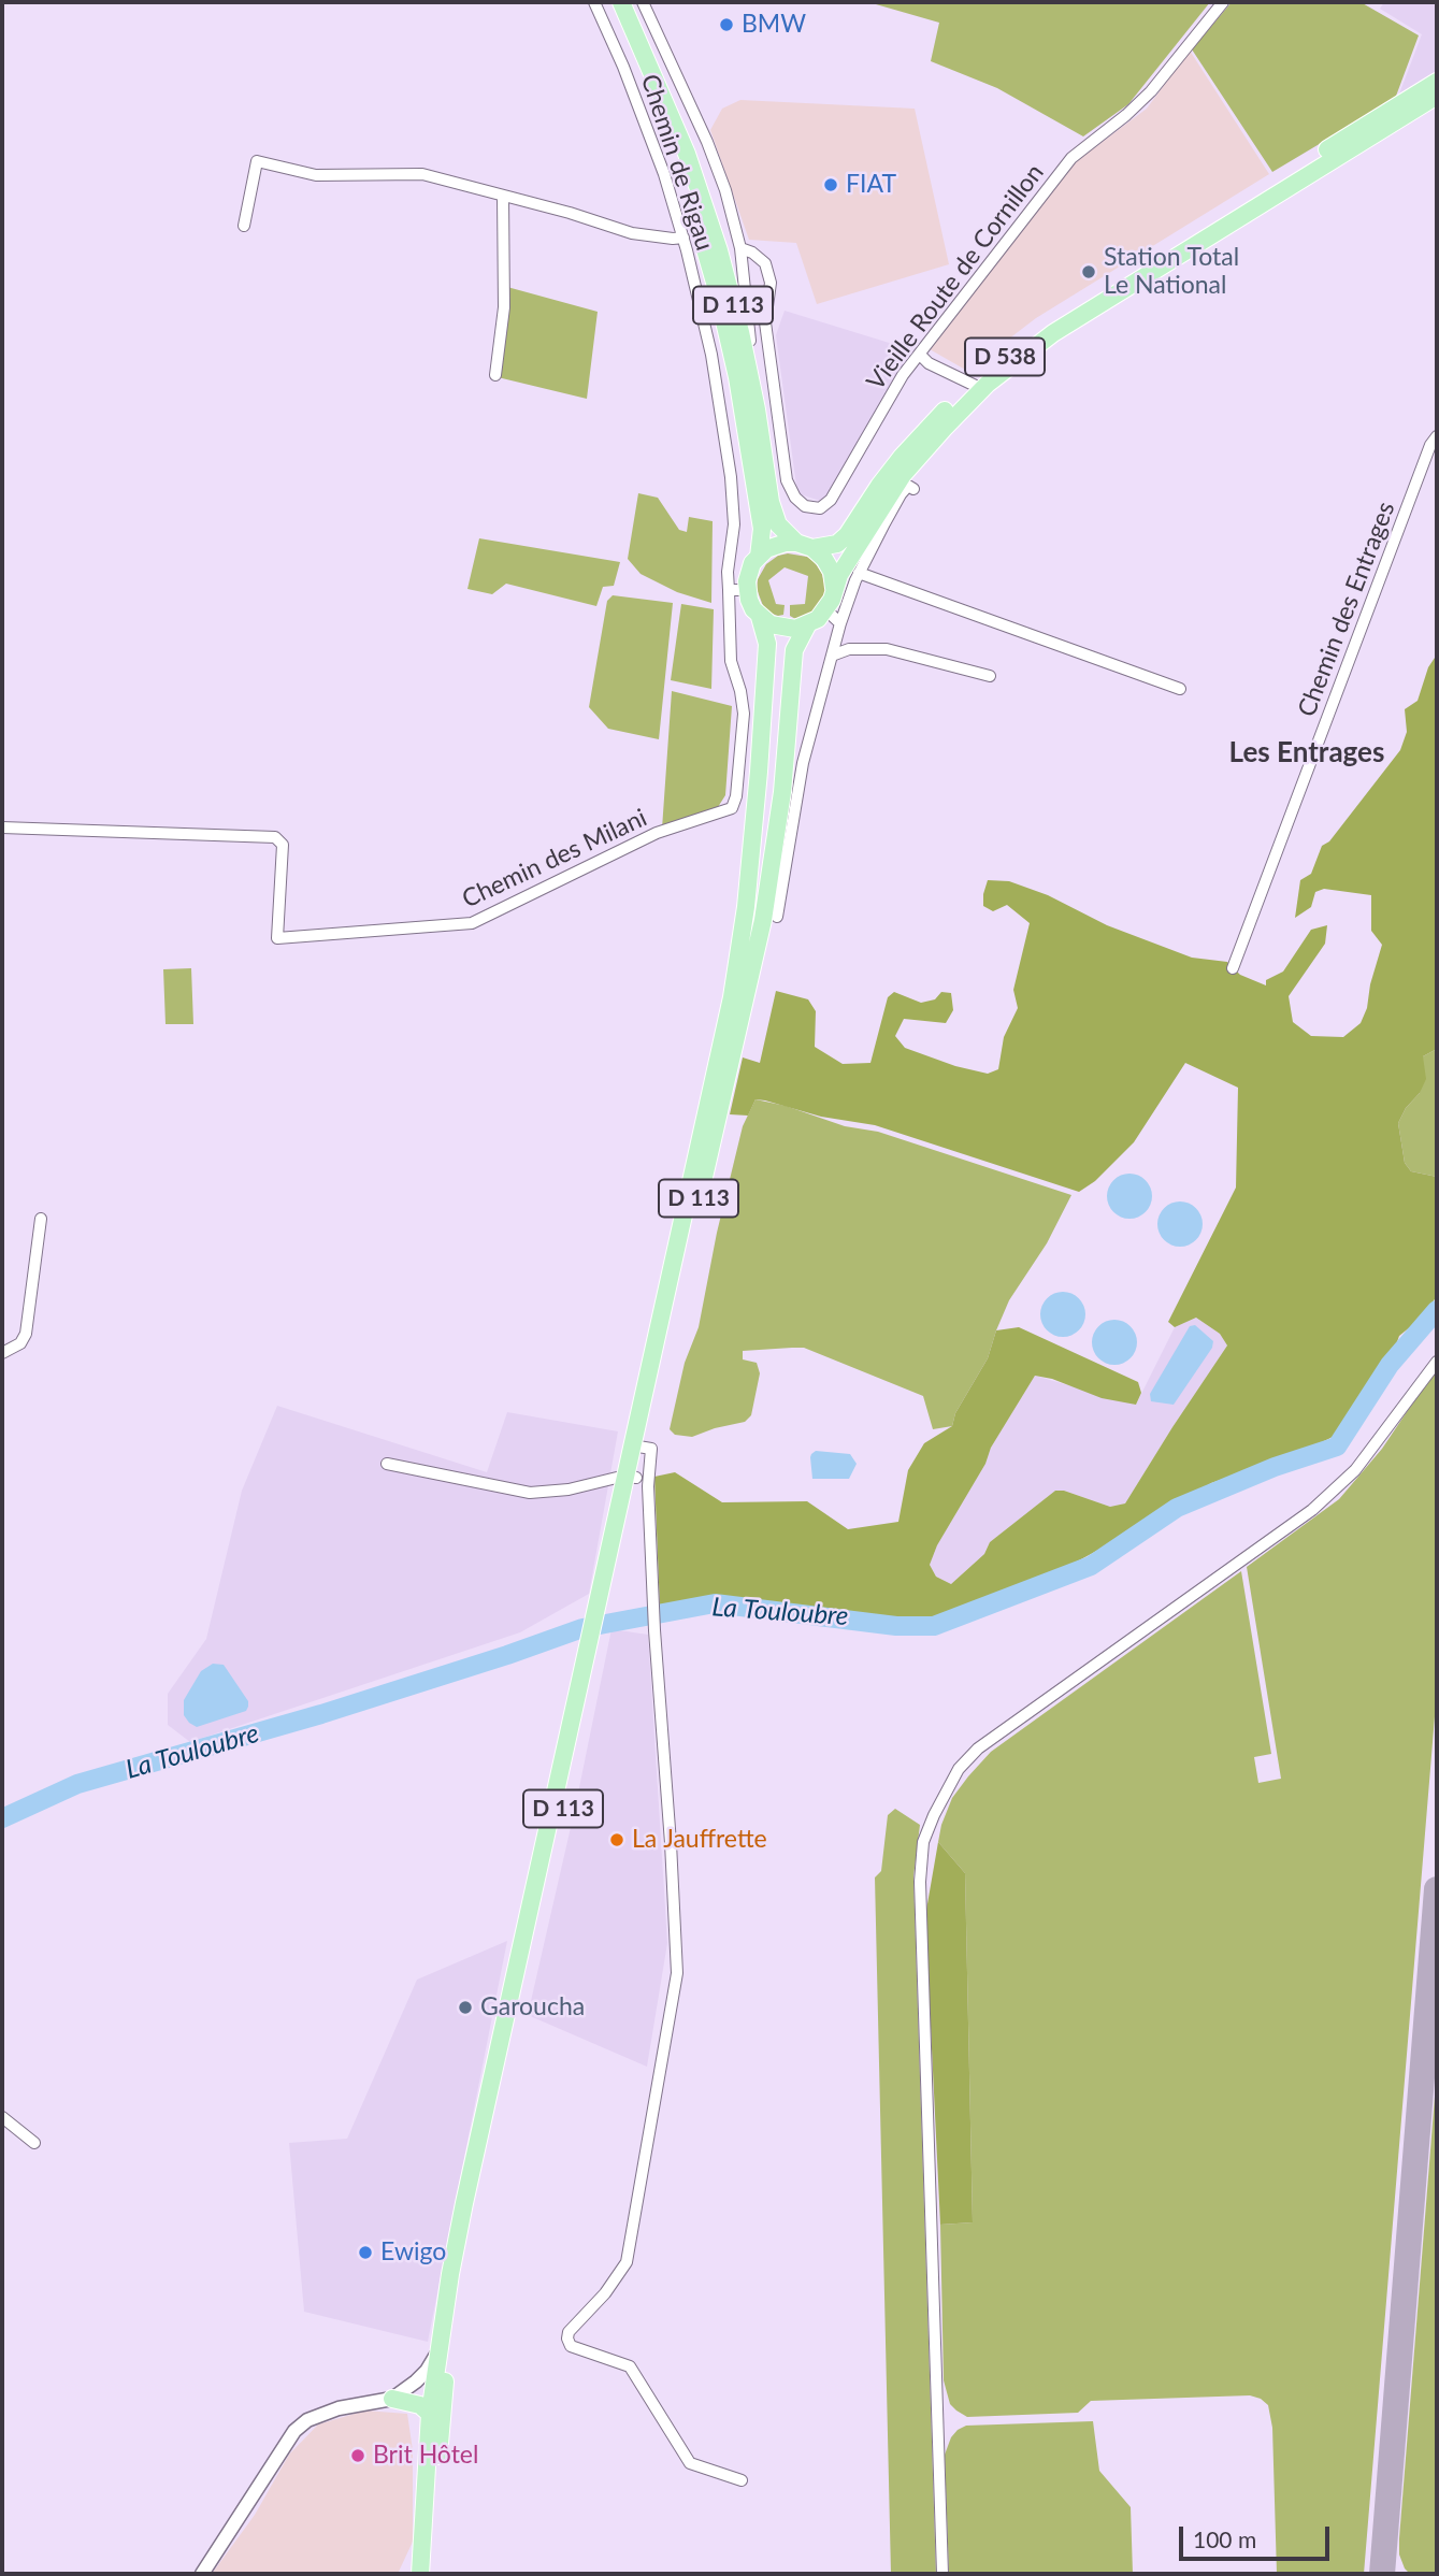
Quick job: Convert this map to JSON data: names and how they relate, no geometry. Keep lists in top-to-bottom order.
{
  "streets": {
    "main road": ["D 113", "D 538"],
    "street": [
      "Chemin de Rigau",
      "Vieille Route de Cornillon",
      "Chemin des Entrages",
      "Chemin des Milani"
    ]
  },
  "crossings": [
    ["Chemin de Rigau", "Chemin des Milani"],
    ["D 113", "D 538"]
  ],
  "districts": ["Les Entrages"],
  "water": ["La Touloubre"],
  "places": [
    "BMW",
    "FIAT",
    "Station Total Le National",
    "La Jauffrette",
    "Garoucha",
    "Ewigo",
    "Brit Hôtel"
  ],
  "scale_bar": "100 m"
}
